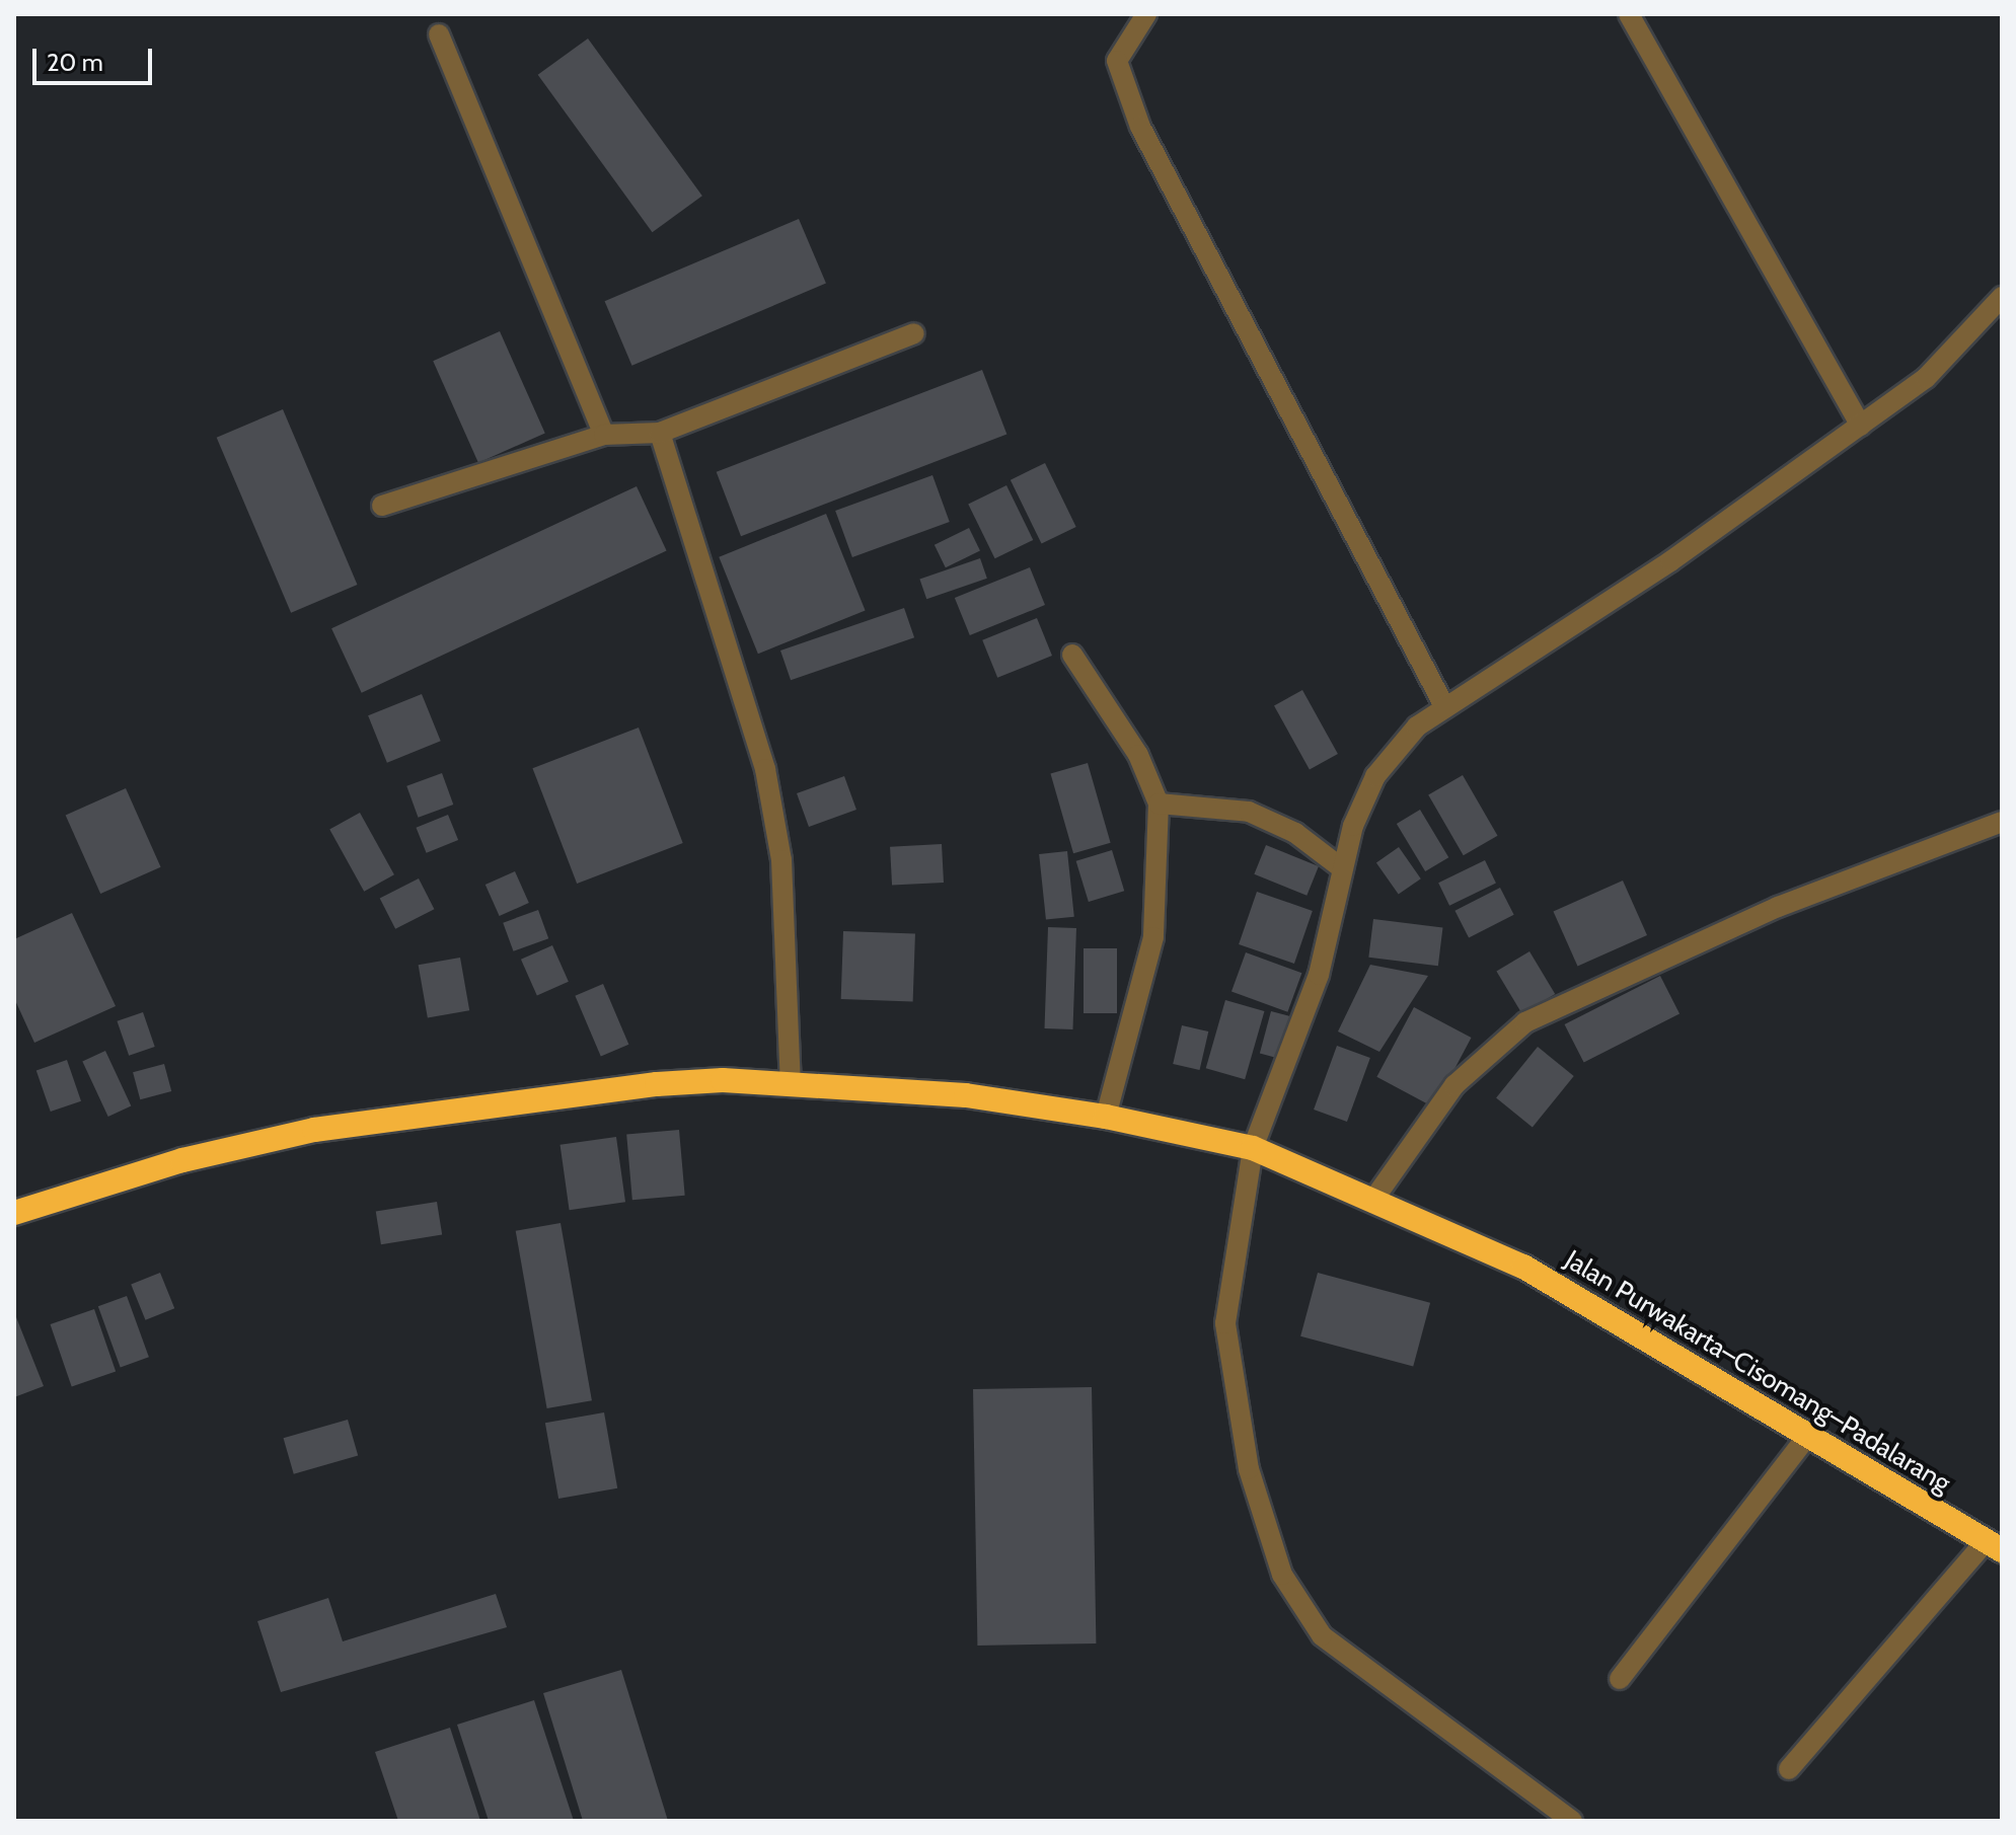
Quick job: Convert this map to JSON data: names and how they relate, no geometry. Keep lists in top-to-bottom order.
{
  "streets": {
    "highway": ["Jalan Purwakarta–Cisomang–Padalarang"]
  },
  "scale_bar": "20 m"
}
